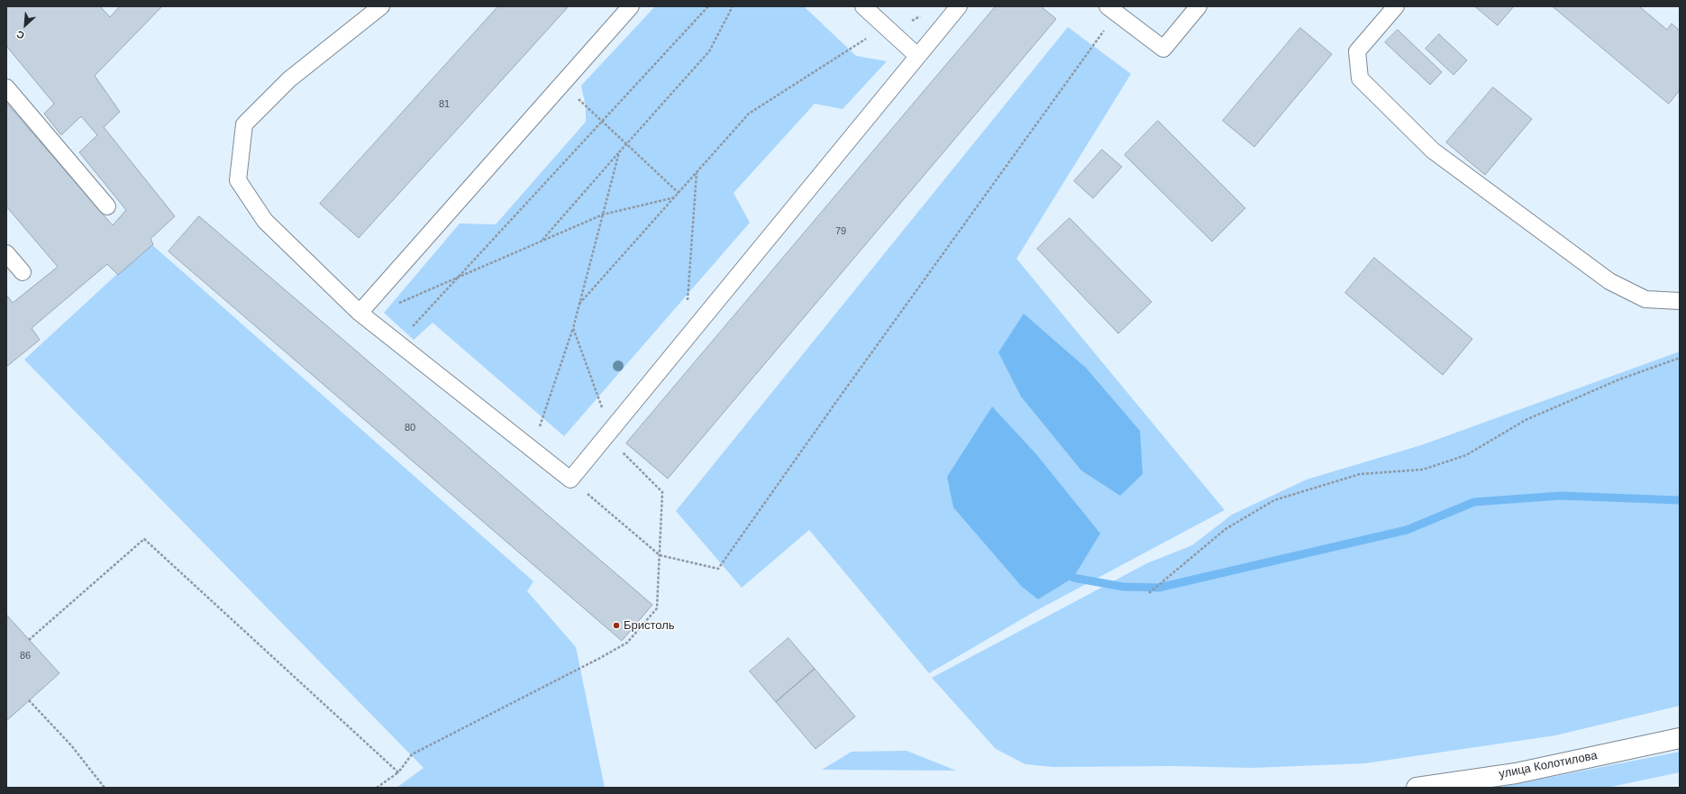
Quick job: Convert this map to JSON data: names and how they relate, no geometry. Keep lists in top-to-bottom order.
{
  "streets": {
    "main road": ["улица Колотилова"]
  },
  "places": ["Бристоль"],
  "house_numbers": [
    "81",
    "79",
    "80",
    "86"
  ],
  "north": "bottom left"
}
